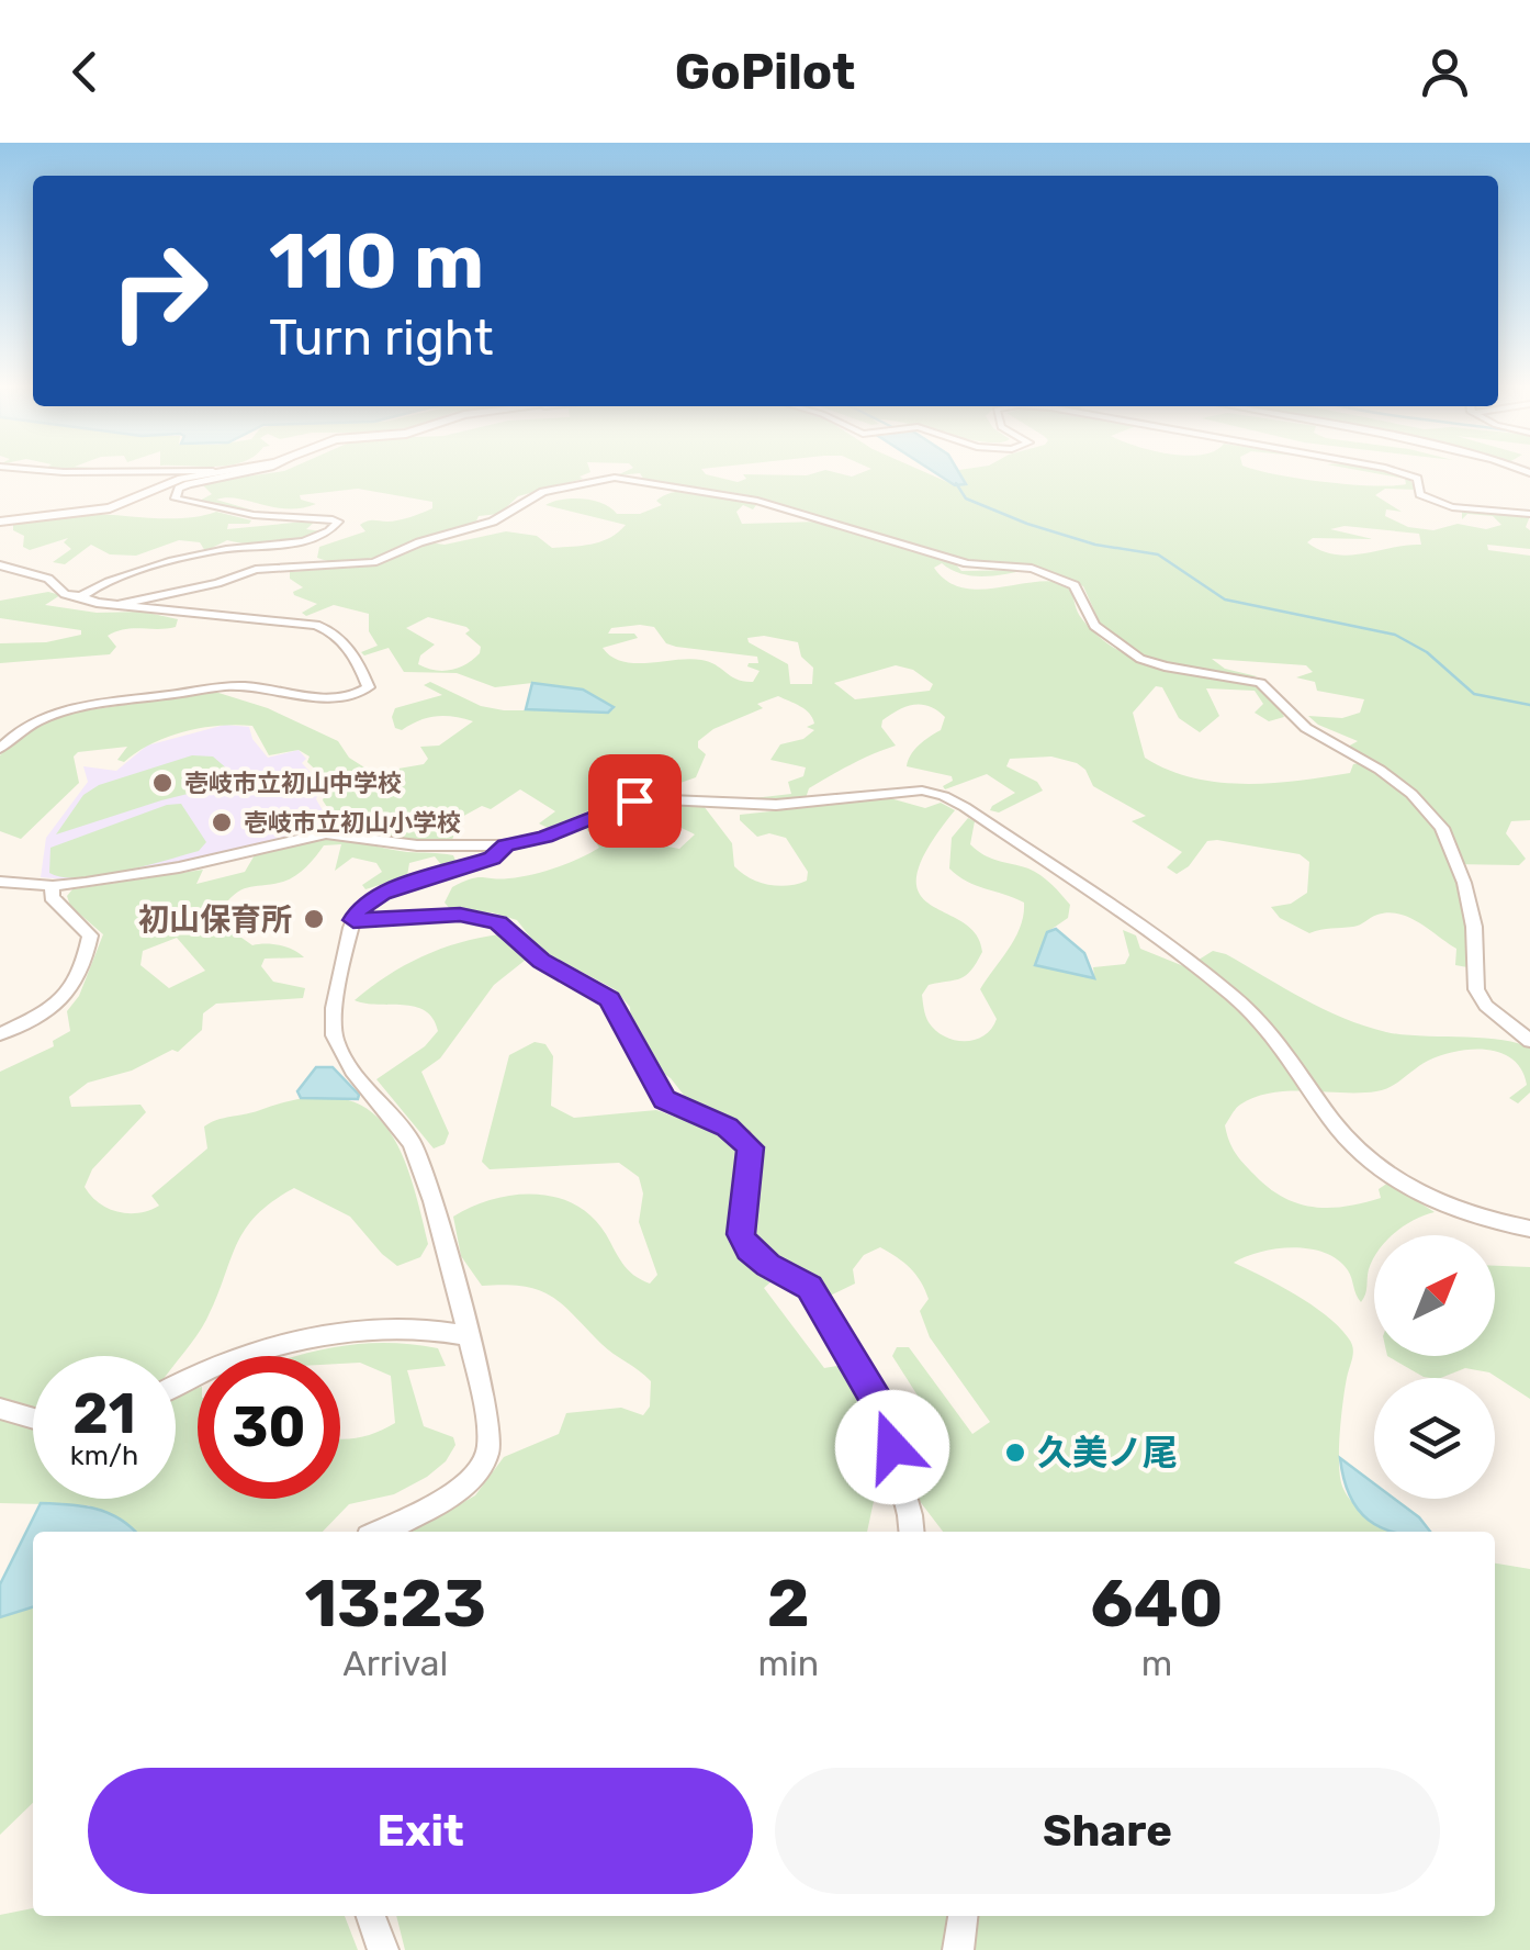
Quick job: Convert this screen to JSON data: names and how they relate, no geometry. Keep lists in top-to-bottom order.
{
  "places": [
    "壱岐市立初山中学校",
    "壱岐市立初山小学校",
    "初山保育所",
    "久美ノ尾"
  ],
  "north": "top right",
  "page": {
    "header": "GoPilot",
    "turn": ["110 m", "Turn right"],
    "speed": "21 km/h",
    "limit": "30",
    "eta": [
      "13:23",
      "Arrival",
      "2",
      "min",
      "640",
      "m"
    ],
    "buttons": ["Exit", "Share"]
  }
}
